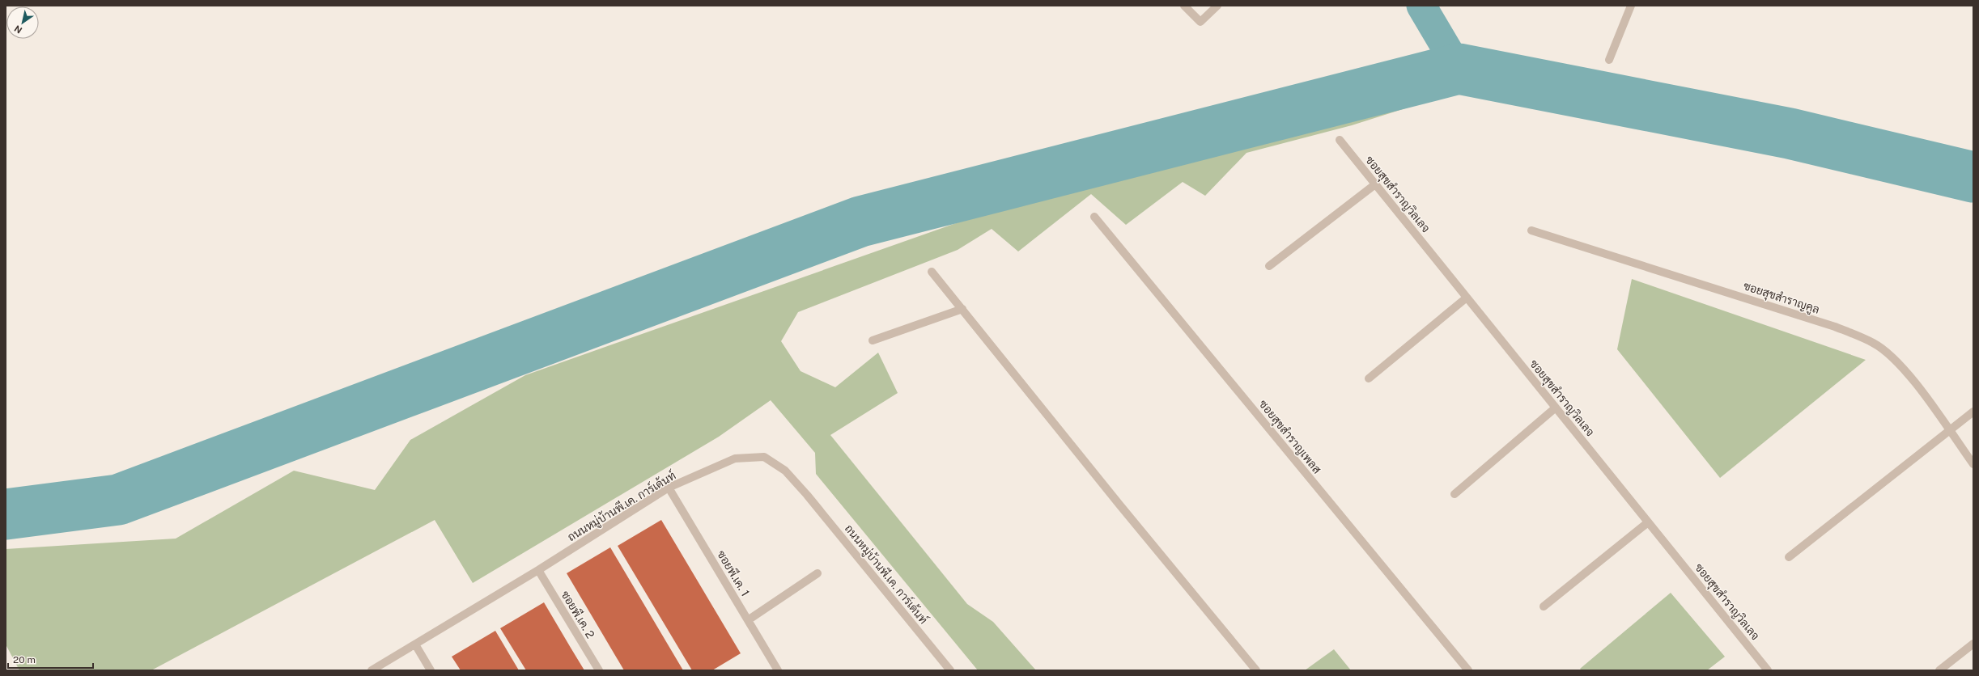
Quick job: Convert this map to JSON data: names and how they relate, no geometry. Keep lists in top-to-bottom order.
{
  "streets": {
    "street": [
      "ซอยสุขสำราญวิลเลจ",
      "ซอยสุขสำราญคูล",
      "ซอยสุขสำราญเพลส",
      "ถนนหมู่บ้านพี.เค. การ์เด้นท์",
      "ซอยพี.เค. 1",
      "ซอยพี.เค. 2"
    ]
  },
  "crossings": [
    ["ถนนหมู่บ้านพี.เค. การ์เด้นท์", "ซอยพี.เค. 1"],
    ["ถนนหมู่บ้านพี.เค. การ์เด้นท์", "ซอยพี.เค. 2"]
  ],
  "scale_bar": "20 m",
  "north": "bottom left"
}
